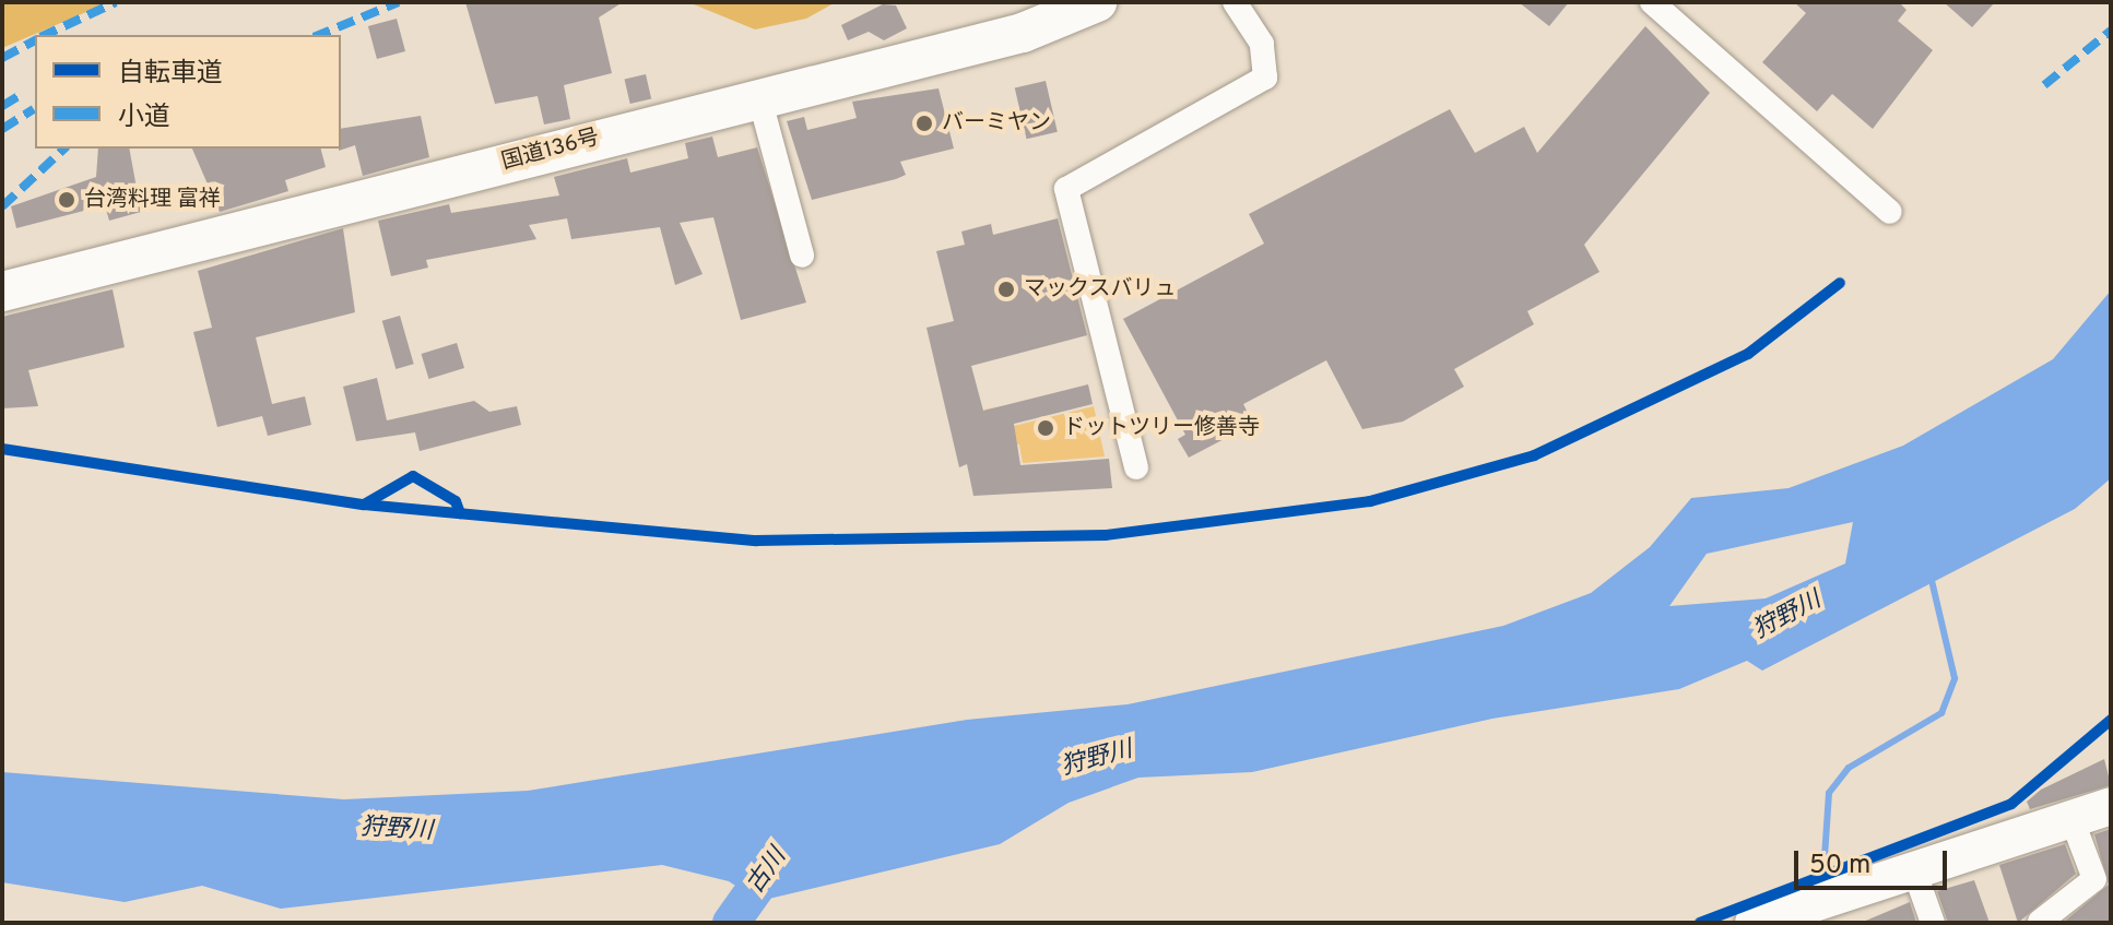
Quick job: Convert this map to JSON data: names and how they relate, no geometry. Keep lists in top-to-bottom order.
{
  "streets": {
    "highway": ["国道136号"]
  },
  "water": ["狩野川", "古川"],
  "places": [
    "バーミヤン",
    "台湾料理 富祥",
    "マックスバリュ",
    "ドットツリー修善寺"
  ],
  "legend": ["自転車道", "小道"],
  "scale_bar": "50 m"
}
